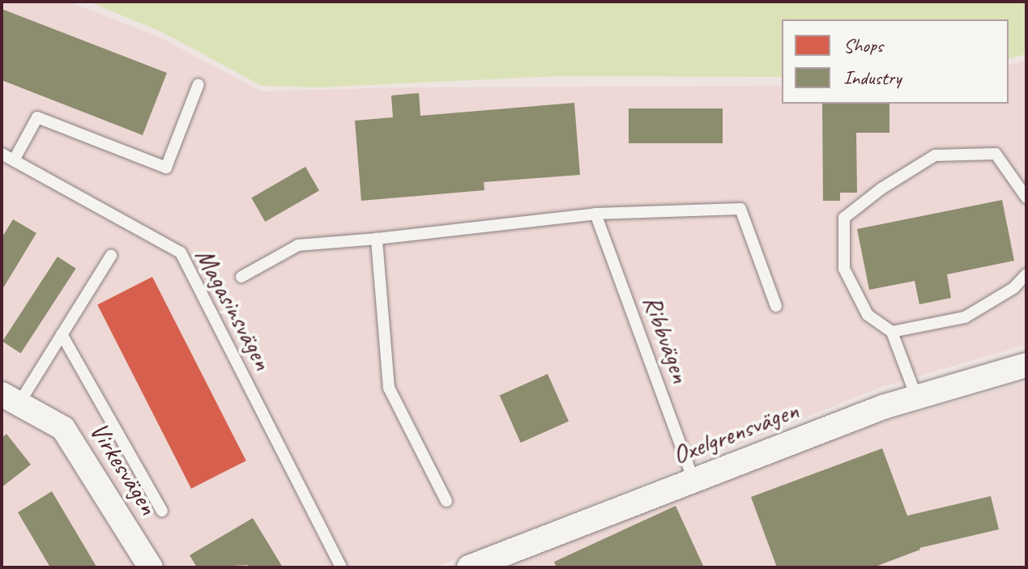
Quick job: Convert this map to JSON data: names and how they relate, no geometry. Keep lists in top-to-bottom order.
{
  "streets": {
    "street": ["Oxelgrensvägen", "Virkesvägen"],
    "lane": ["Magasinsvägen", "Ribbvägen"]
  },
  "crossings": [
    ["Ribbvägen", "Oxelgrensvägen"]
  ],
  "legend": ["Shops", "Industry"]
}
